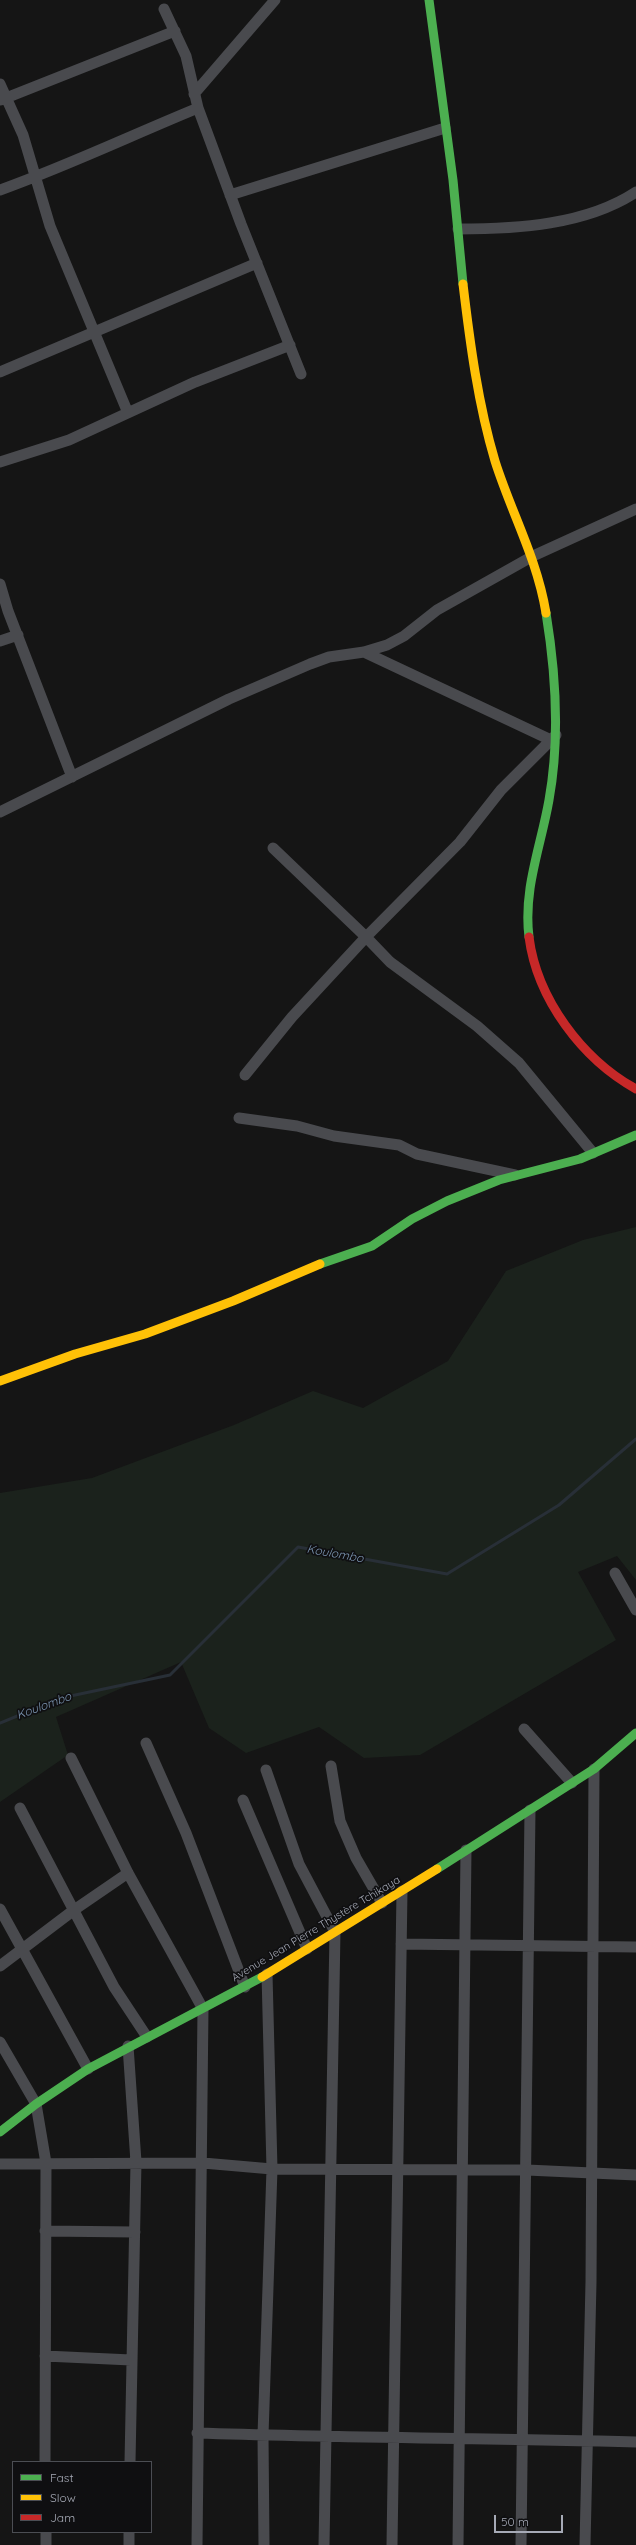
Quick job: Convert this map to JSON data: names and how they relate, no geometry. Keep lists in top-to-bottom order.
{
  "streets": {
    "street": ["Avenue Jean Pierre Thystère Tchikaya"]
  },
  "water": ["Koulombo"],
  "legend": ["Fast", "Slow", "Jam"],
  "scale_bar": "50 m"
}
